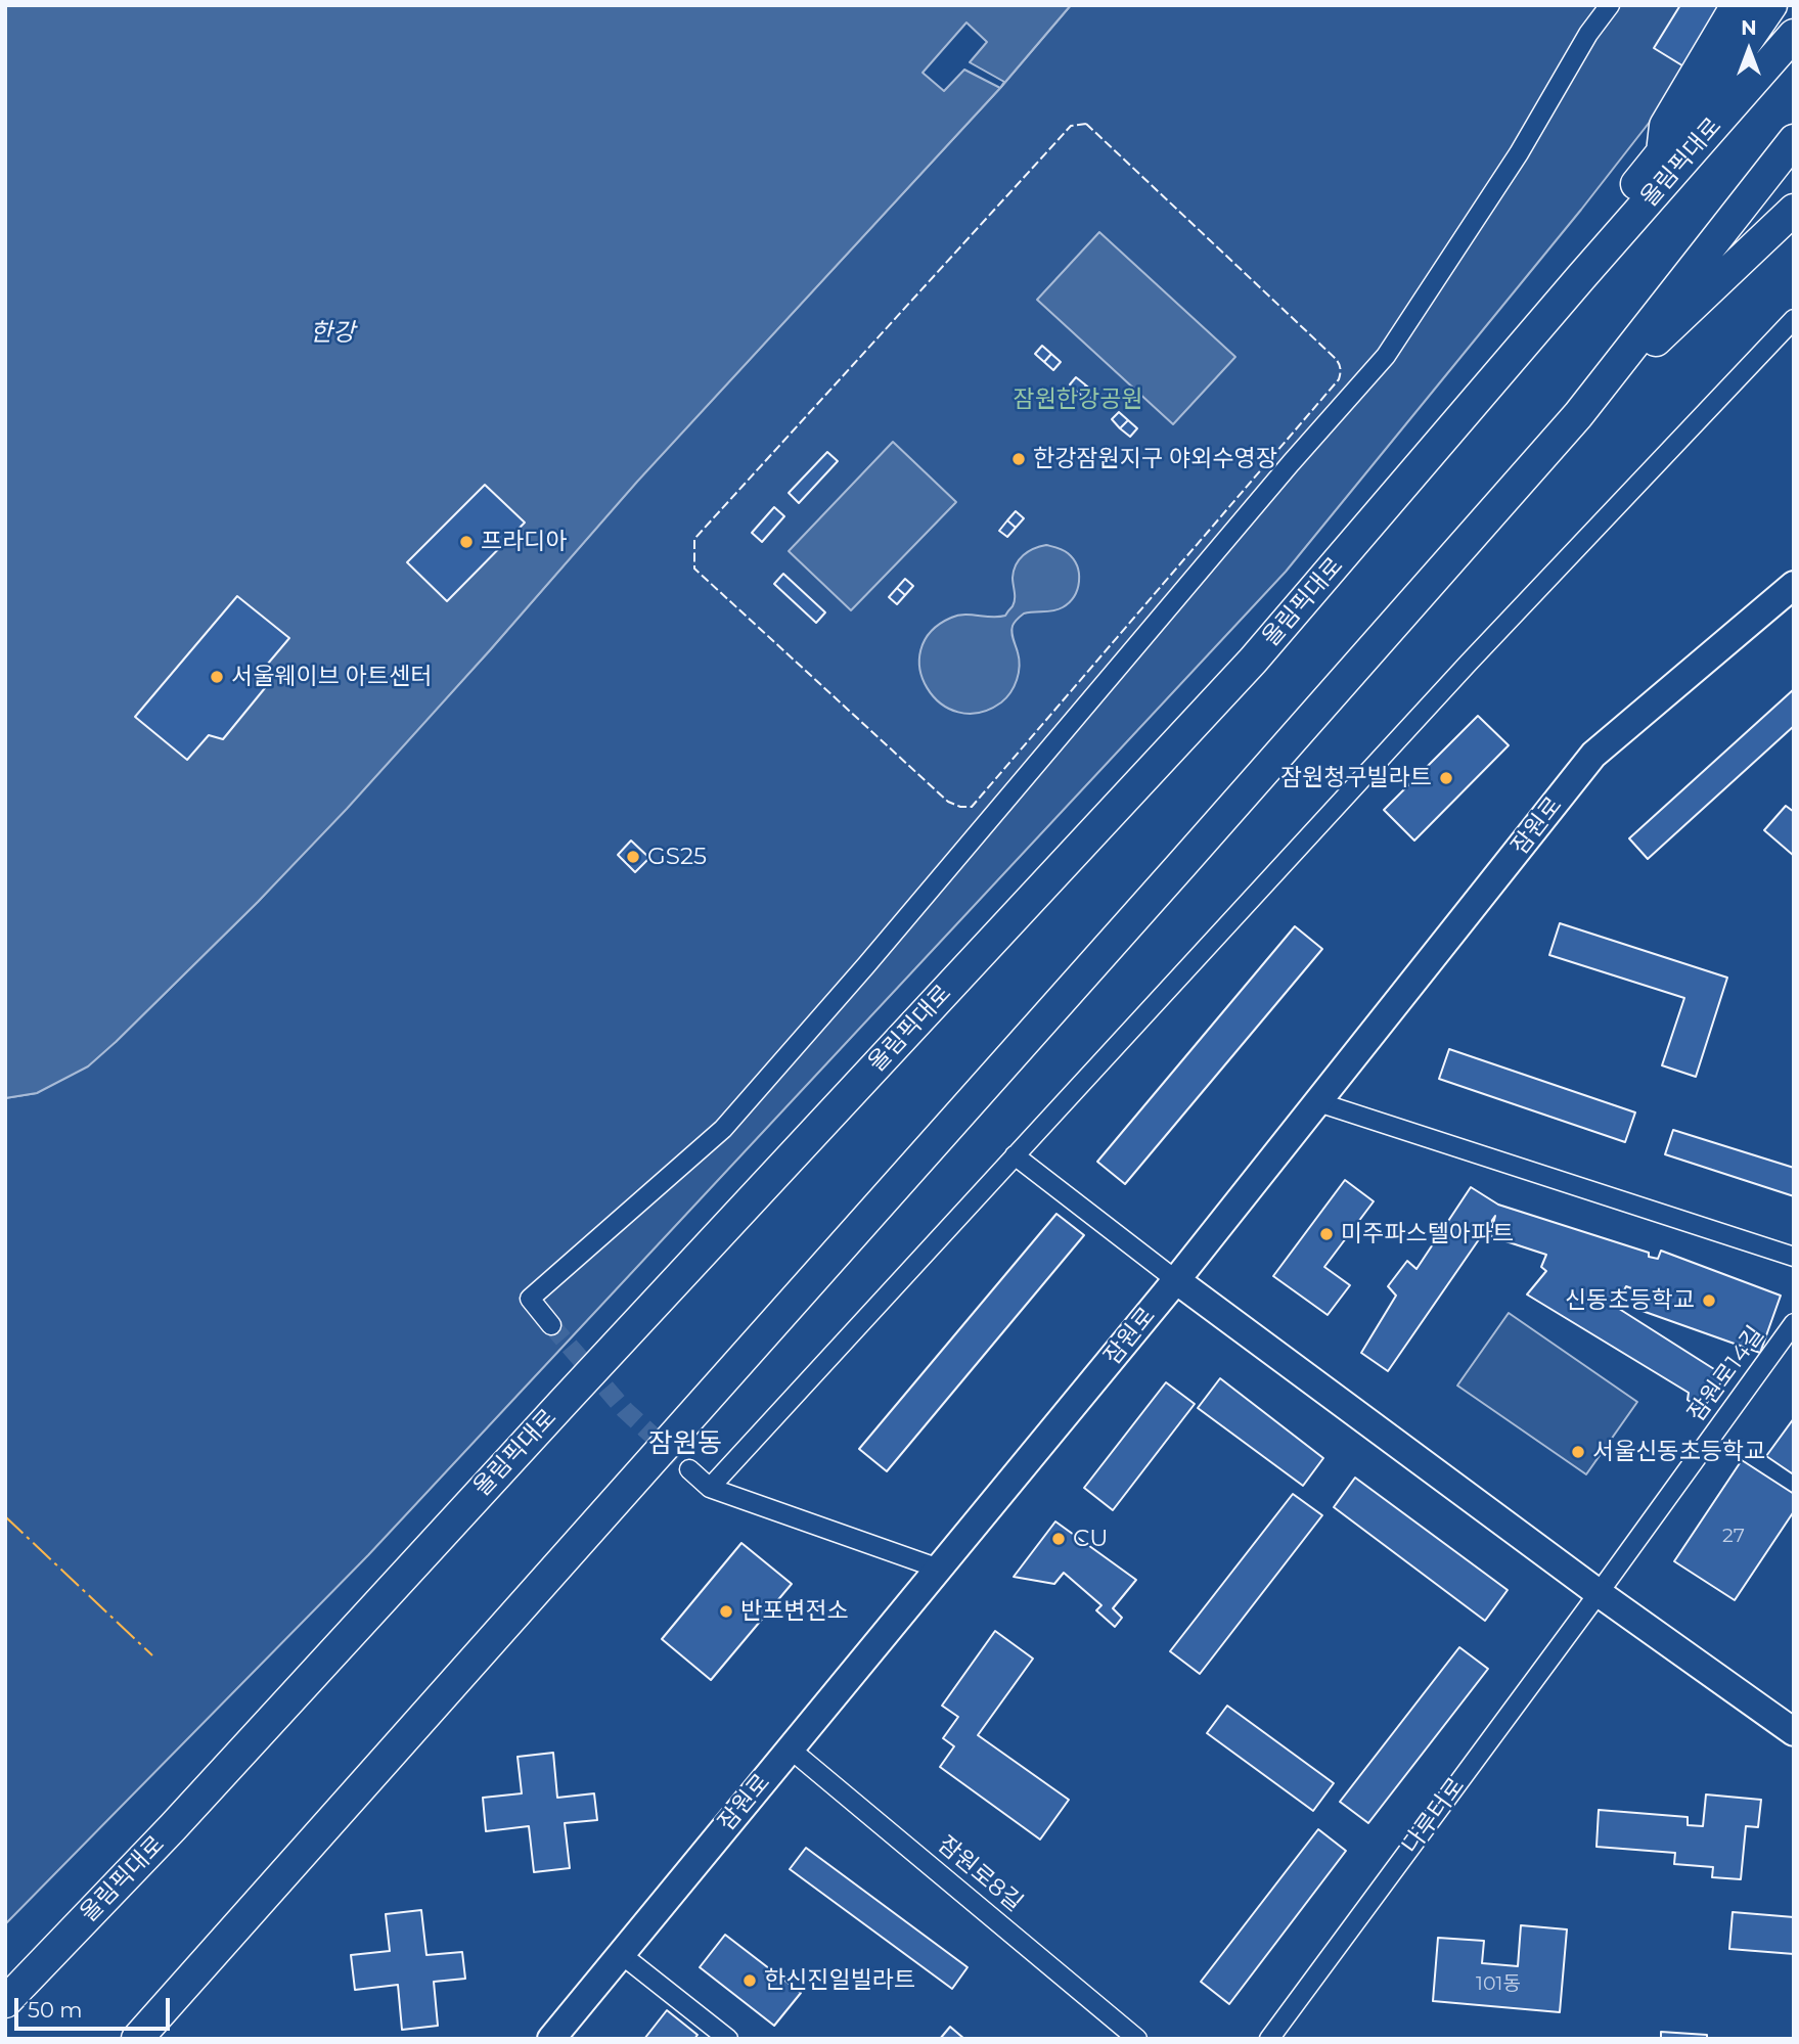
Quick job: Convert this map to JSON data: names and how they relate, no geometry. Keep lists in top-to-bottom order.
{
  "streets": {
    "highway": ["올림픽대로"],
    "main road": ["잠원로"],
    "street": ["잠원로14길", "나루터로", "잠원로8길"]
  },
  "crossings": [
    ["잠원로", "잠원로8길"],
    ["잠원로14길", "나루터로"]
  ],
  "districts": ["잠원동"],
  "water": ["한강"],
  "parks": ["잠원한강공원"],
  "places": [
    "한강잠원지구 야외수영장",
    "프라디아",
    "서울웨이브 아트센터",
    "잠원청구빌라트",
    "GS25",
    "미주파스텔아파트",
    "신동초등학교",
    "서울신동초등학교",
    "CU",
    "반포변전소",
    "한신진일빌라트"
  ],
  "house_numbers": ["27", "101동"],
  "scale_bar": "50 m",
  "north": "top"
}
